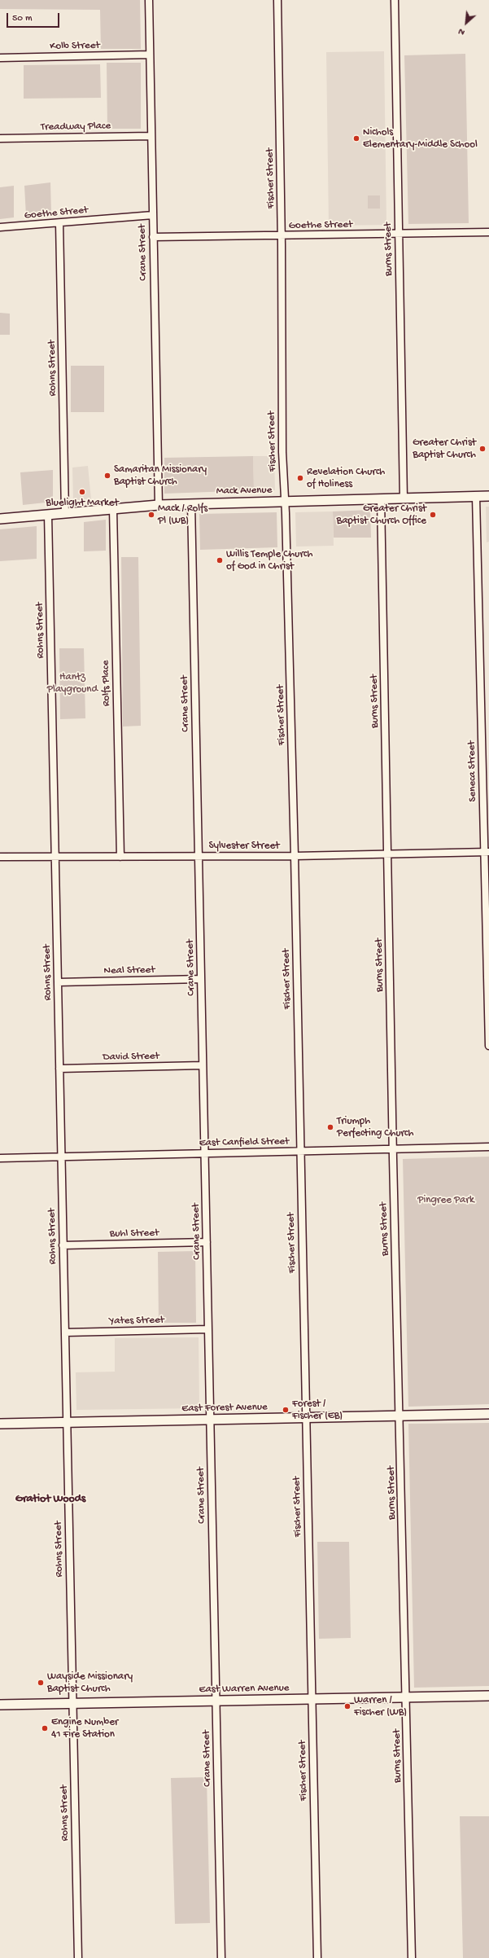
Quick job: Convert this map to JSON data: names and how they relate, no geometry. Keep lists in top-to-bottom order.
{
  "streets": {
    "main road": ["Mack Avenue", "East Forest Avenue", "East Warren Avenue"],
    "street": [
      "Kolb Street",
      "Treadway Place",
      "Fischer Street",
      "Goethe Street",
      "Burns Street",
      "Crane Street",
      "Rohns Street",
      "Rolfs Place",
      "Seneca Street",
      "Sylvester Street",
      "Neal Street",
      "David Street",
      "East Canfield Street",
      "Buhl Street",
      "Yates Street"
    ]
  },
  "crossings": [
    ["Kolb Street", "Crane Street"],
    ["Treadway Place", "Crane Street"],
    ["Fischer Street", "Goethe Street"],
    ["Fischer Street", "Mack Avenue"],
    ["Fischer Street", "Sylvester Street"],
    ["Fischer Street", "East Canfield Street"],
    ["Fischer Street", "East Forest Avenue"],
    ["Fischer Street", "East Warren Avenue"],
    ["Goethe Street", "Burns Street"],
    ["Goethe Street", "Crane Street"],
    ["Goethe Street", "Rohns Street"],
    ["Burns Street", "Mack Avenue"],
    ["Burns Street", "Sylvester Street"],
    ["Burns Street", "East Canfield Street"],
    ["Burns Street", "East Forest Avenue"],
    ["Burns Street", "East Warren Avenue"],
    ["Crane Street", "Mack Avenue"],
    ["Crane Street", "Sylvester Street"],
    ["Crane Street", "Neal Street"],
    ["Crane Street", "David Street"],
    ["Crane Street", "East Canfield Street"],
    ["Crane Street", "Buhl Street"],
    ["Crane Street", "Yates Street"],
    ["Crane Street", "East Forest Avenue"],
    ["Crane Street", "East Warren Avenue"],
    ["Rohns Street", "Mack Avenue"],
    ["Rohns Street", "Sylvester Street"],
    ["Rohns Street", "Neal Street"],
    ["Rohns Street", "David Street"],
    ["Rohns Street", "East Canfield Street"],
    ["Rohns Street", "Buhl Street"],
    ["Rohns Street", "Yates Street"],
    ["Rohns Street", "East Forest Avenue"],
    ["Rohns Street", "East Warren Avenue"],
    ["Mack Avenue", "Rolfs Place"],
    ["Mack Avenue", "Seneca Street"],
    ["Rolfs Place", "Sylvester Street"],
    ["Seneca Street", "Sylvester Street"]
  ],
  "districts": ["Gratiot Woods"],
  "parks": ["Hantz Playground", "Pingree Park"],
  "places": [
    "Nichols Elementary-Middle School",
    "Greater Christ Baptist Church",
    "Samaritan Missionary Baptist Church",
    "Revelation Church of Holiness",
    "Bluelight Market",
    "Mack / Rolfs Pl (WB)",
    "Greater Christ Baptist Church Office",
    "Willis Temple Church of God in Christ",
    "Triumph Perfecting Church",
    "Forest / Fischer (EB)",
    "Wayside Missionary Baptist Church",
    "Warren / Fischer (WB)",
    "Engine Number 41 Fire Station"
  ],
  "scale_bar": "50 m",
  "north": "bottom left"
}
